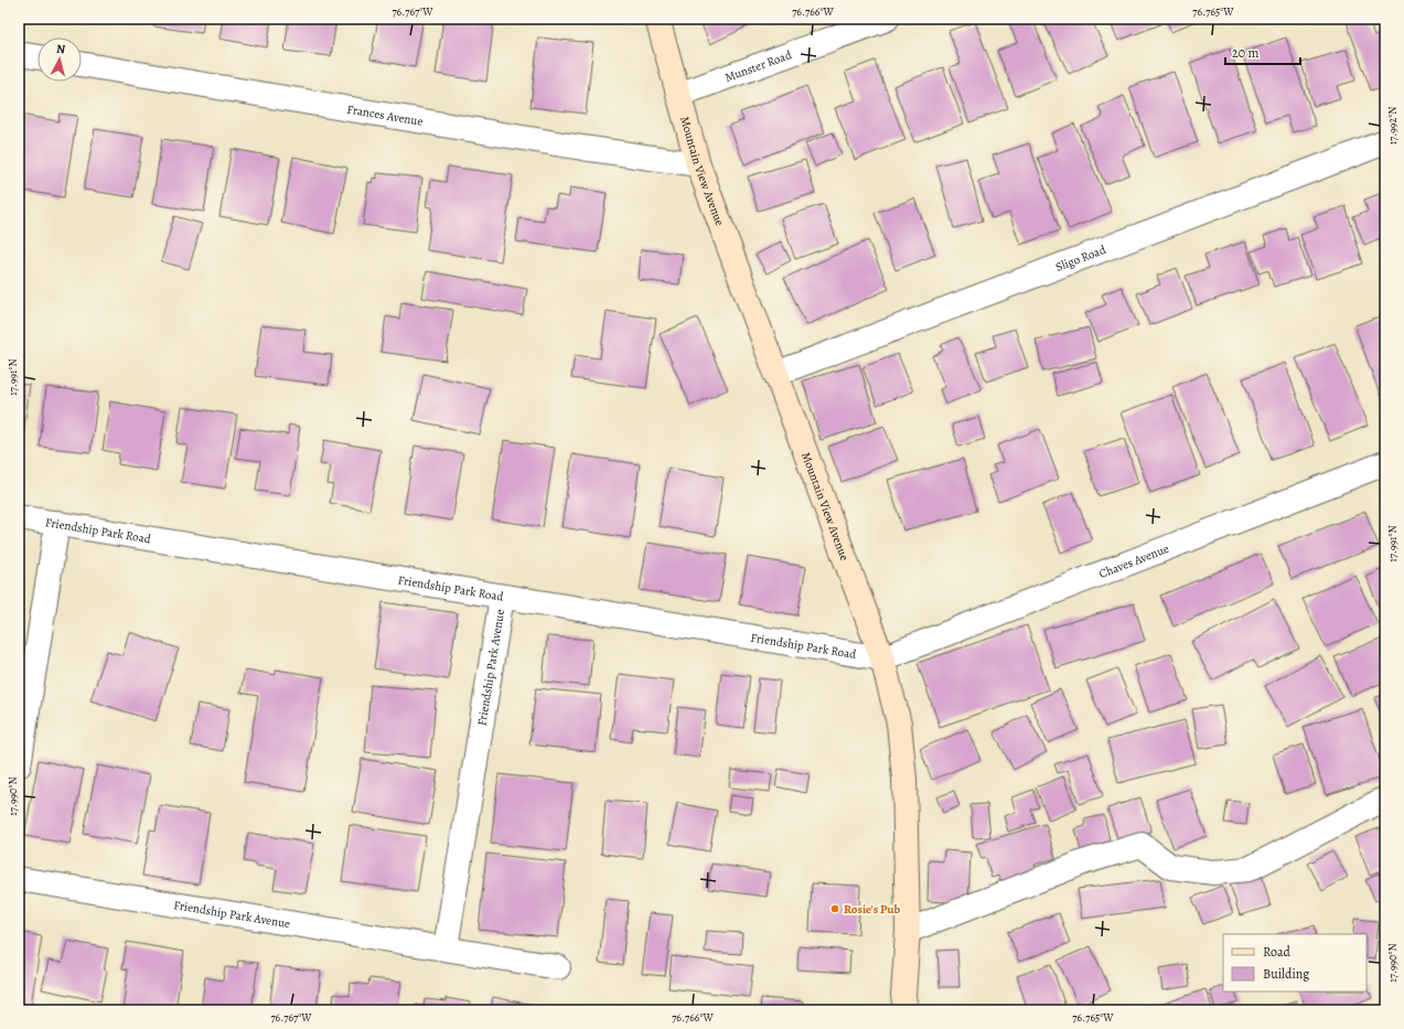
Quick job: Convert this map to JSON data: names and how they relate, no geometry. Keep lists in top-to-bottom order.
{
  "streets": {
    "main road": ["Mountain View Avenue"],
    "street": [
      "Munster Road",
      "Frances Avenue",
      "Sligo Road",
      "Friendship Park Road",
      "Chaves Avenue",
      "Friendship Park Avenue"
    ]
  },
  "crossings": [
    ["Munster Road", "Mountain View Avenue"],
    ["Frances Avenue", "Mountain View Avenue"],
    ["Mountain View Avenue", "Sligo Road"],
    ["Mountain View Avenue", "Friendship Park Road"],
    ["Mountain View Avenue", "Chaves Avenue"],
    ["Friendship Park Road", "Chaves Avenue"],
    ["Friendship Park Road", "Friendship Park Avenue"]
  ],
  "places": ["Rosie's Pub"],
  "legend": ["Road", "Building"],
  "scale_bar": "20 m",
  "north": "top",
  "coordinates": [
    "76.767°W",
    "76.766°W",
    "76.765°W",
    "17.992°N",
    "17.991°N",
    "17.990°N"
  ]
}
